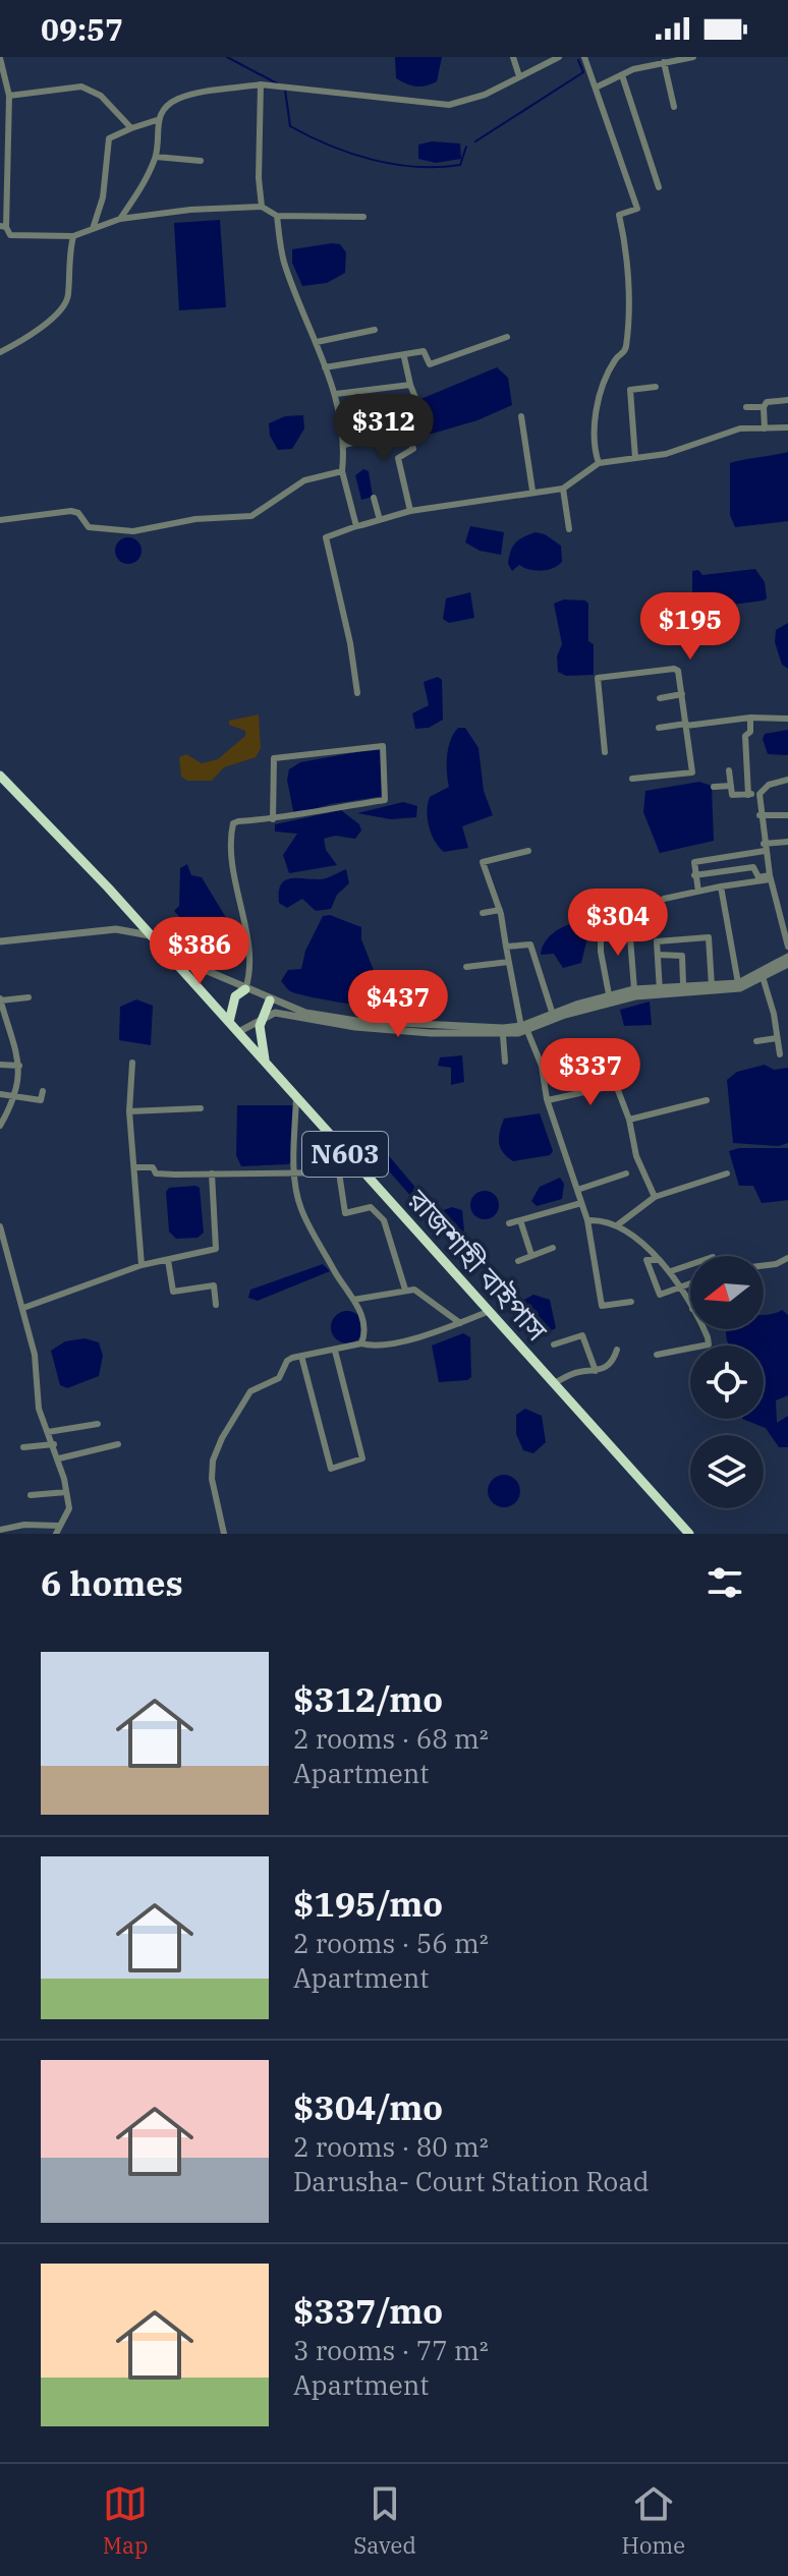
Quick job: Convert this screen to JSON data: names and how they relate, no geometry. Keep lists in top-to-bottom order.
{
  "streets": {
    "highway": ["N603", "রাজশাহী বাইপাস"]
  },
  "north": "left",
  "page": {
    "status": "09:57",
    "price": [
      "$312",
      "$195",
      "$304",
      "$386",
      "$437",
      "$337"
    ],
    "heading": "6 homes",
    "list": [
      {
        "name": "$312/mo",
        "note": "2 rooms · 68 m² · Apartment"
      },
      {
        "name": "$195/mo",
        "note": "2 rooms · 56 m² · Apartment"
      },
      {
        "name": "$304/mo",
        "note": "2 rooms · 80 m² · Darusha- Court Station Road"
      },
      {
        "name": "$337/mo",
        "note": "3 rooms · 77 m² · Apartment"
      }
    ],
    "tabs": ["Map", "Saved", "Home"]
  }
}
